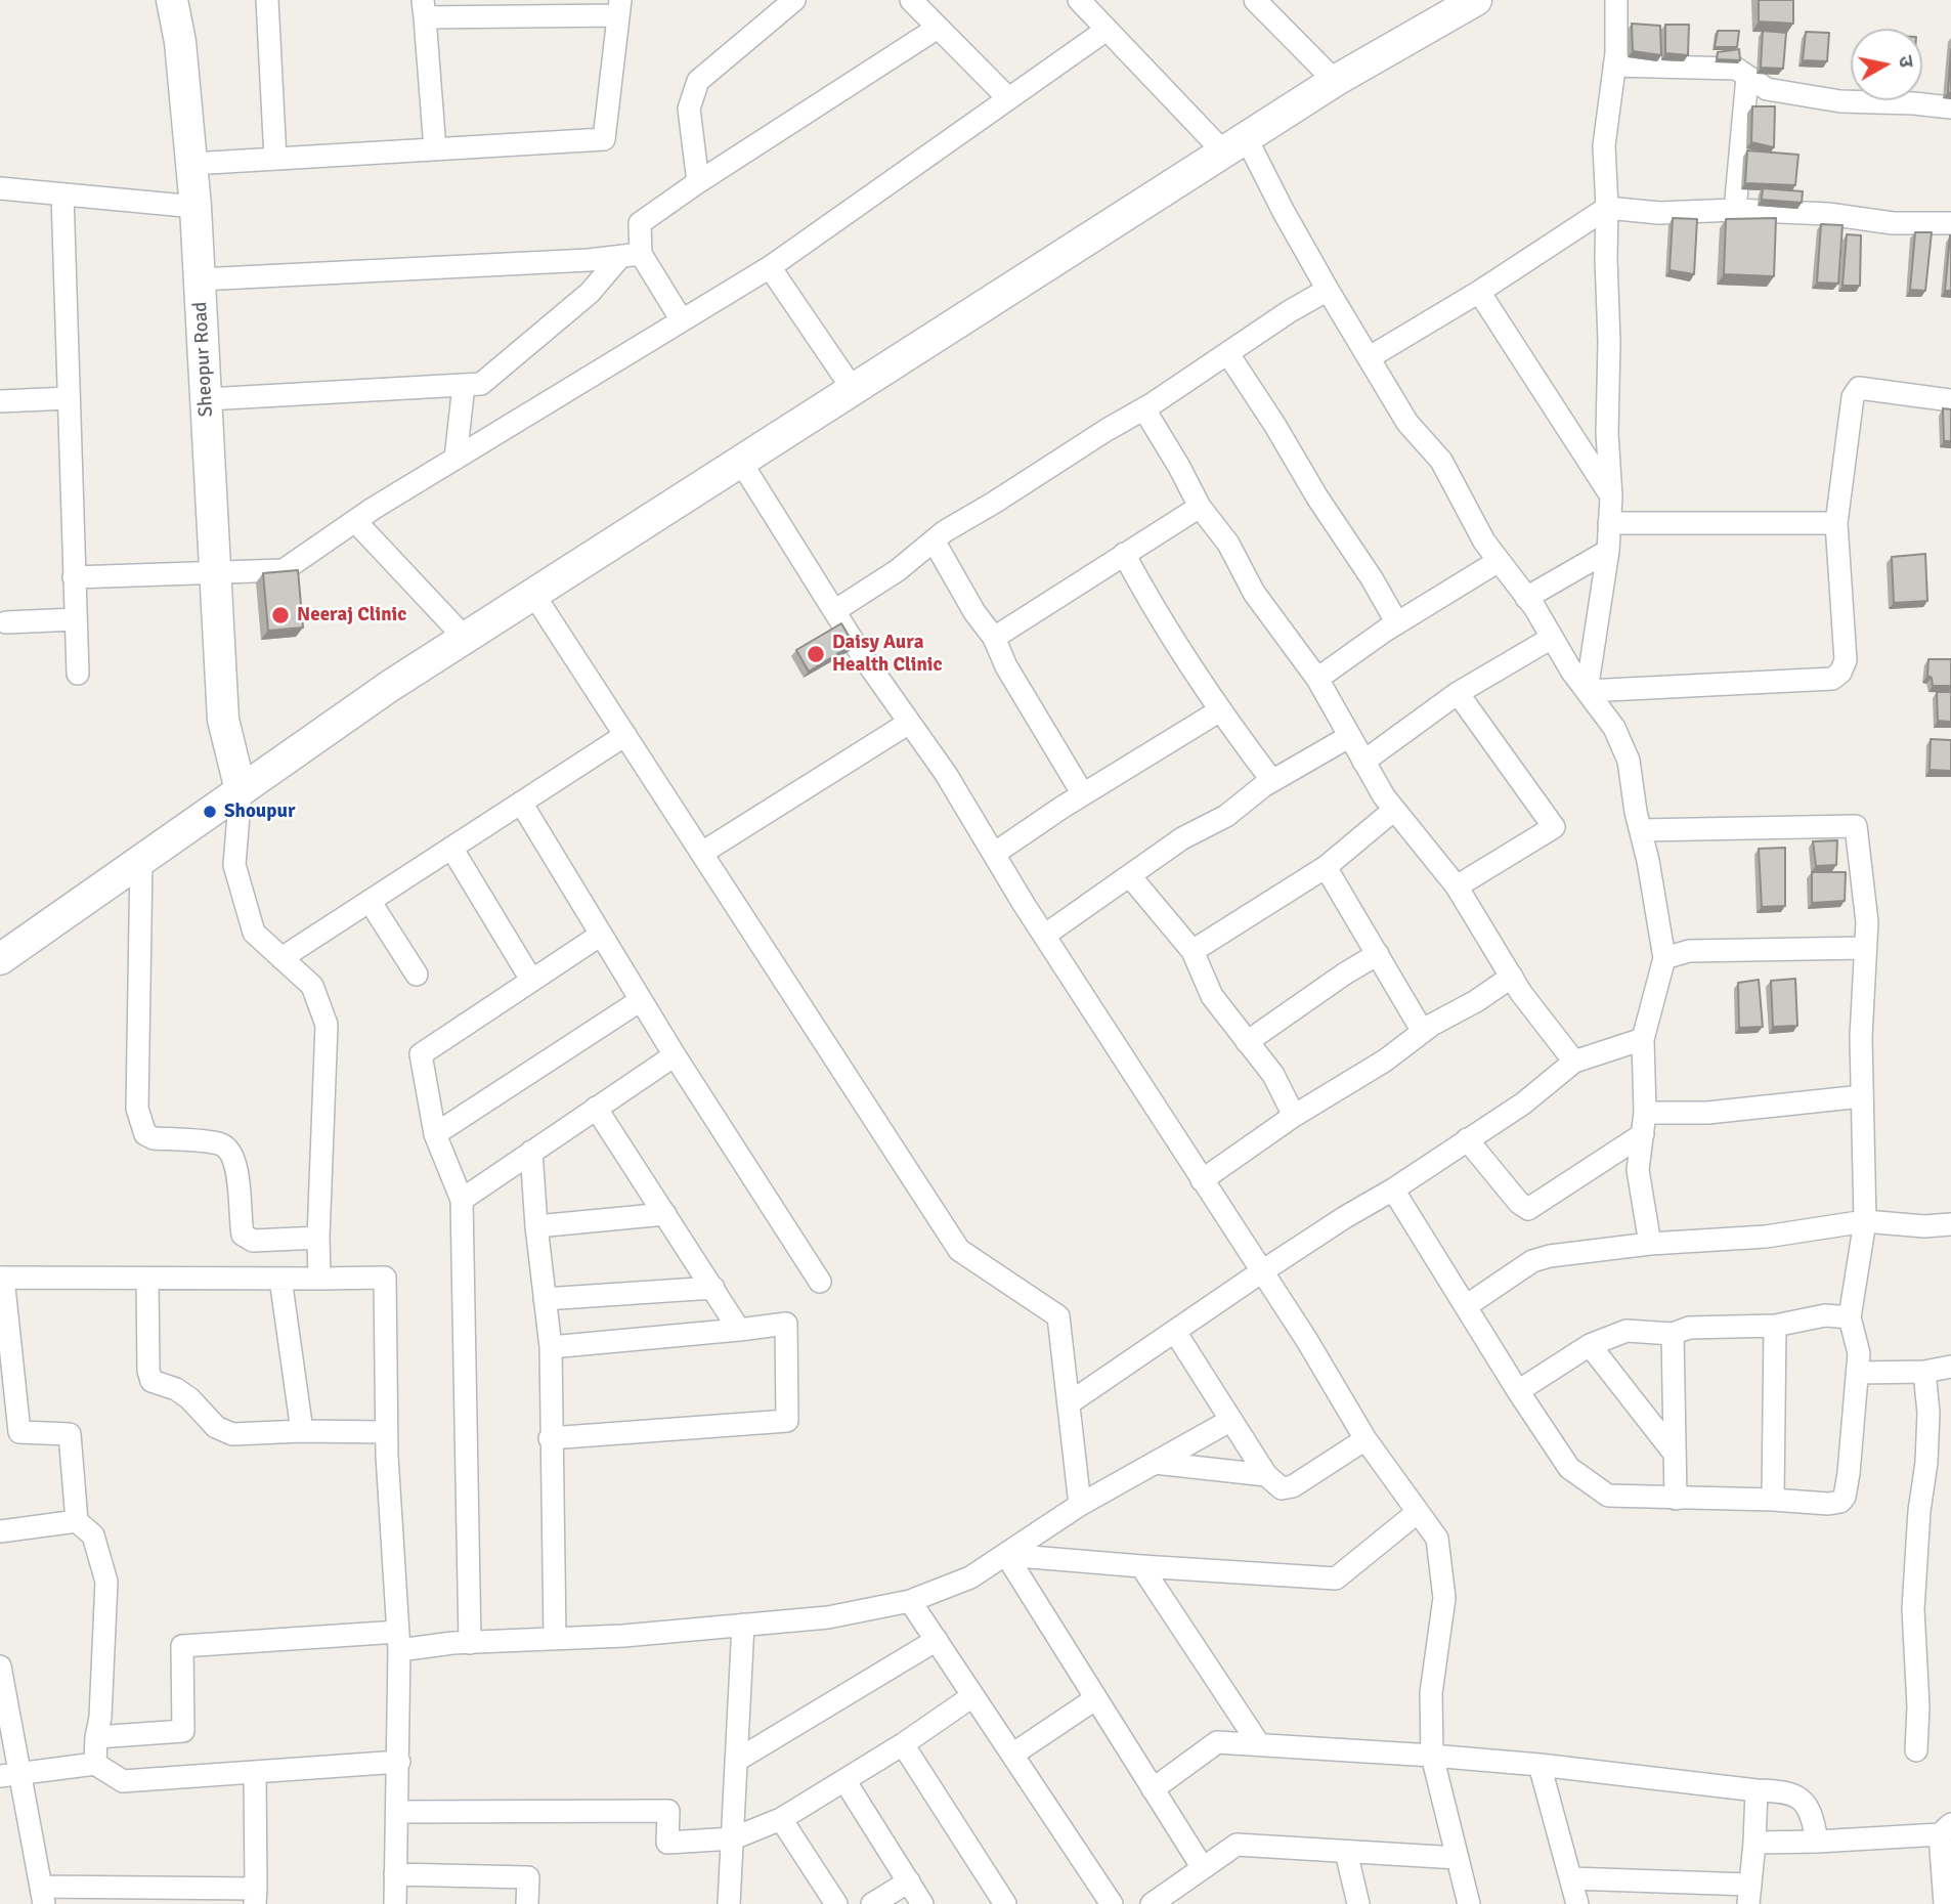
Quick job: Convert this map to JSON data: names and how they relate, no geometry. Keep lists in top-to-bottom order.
{
  "streets": {
    "street": ["Sheopur Road"]
  },
  "places": ["Neeraj Clinic", "Daisy Aura Health Clinic", "Shoupur"],
  "north": "right"
}
